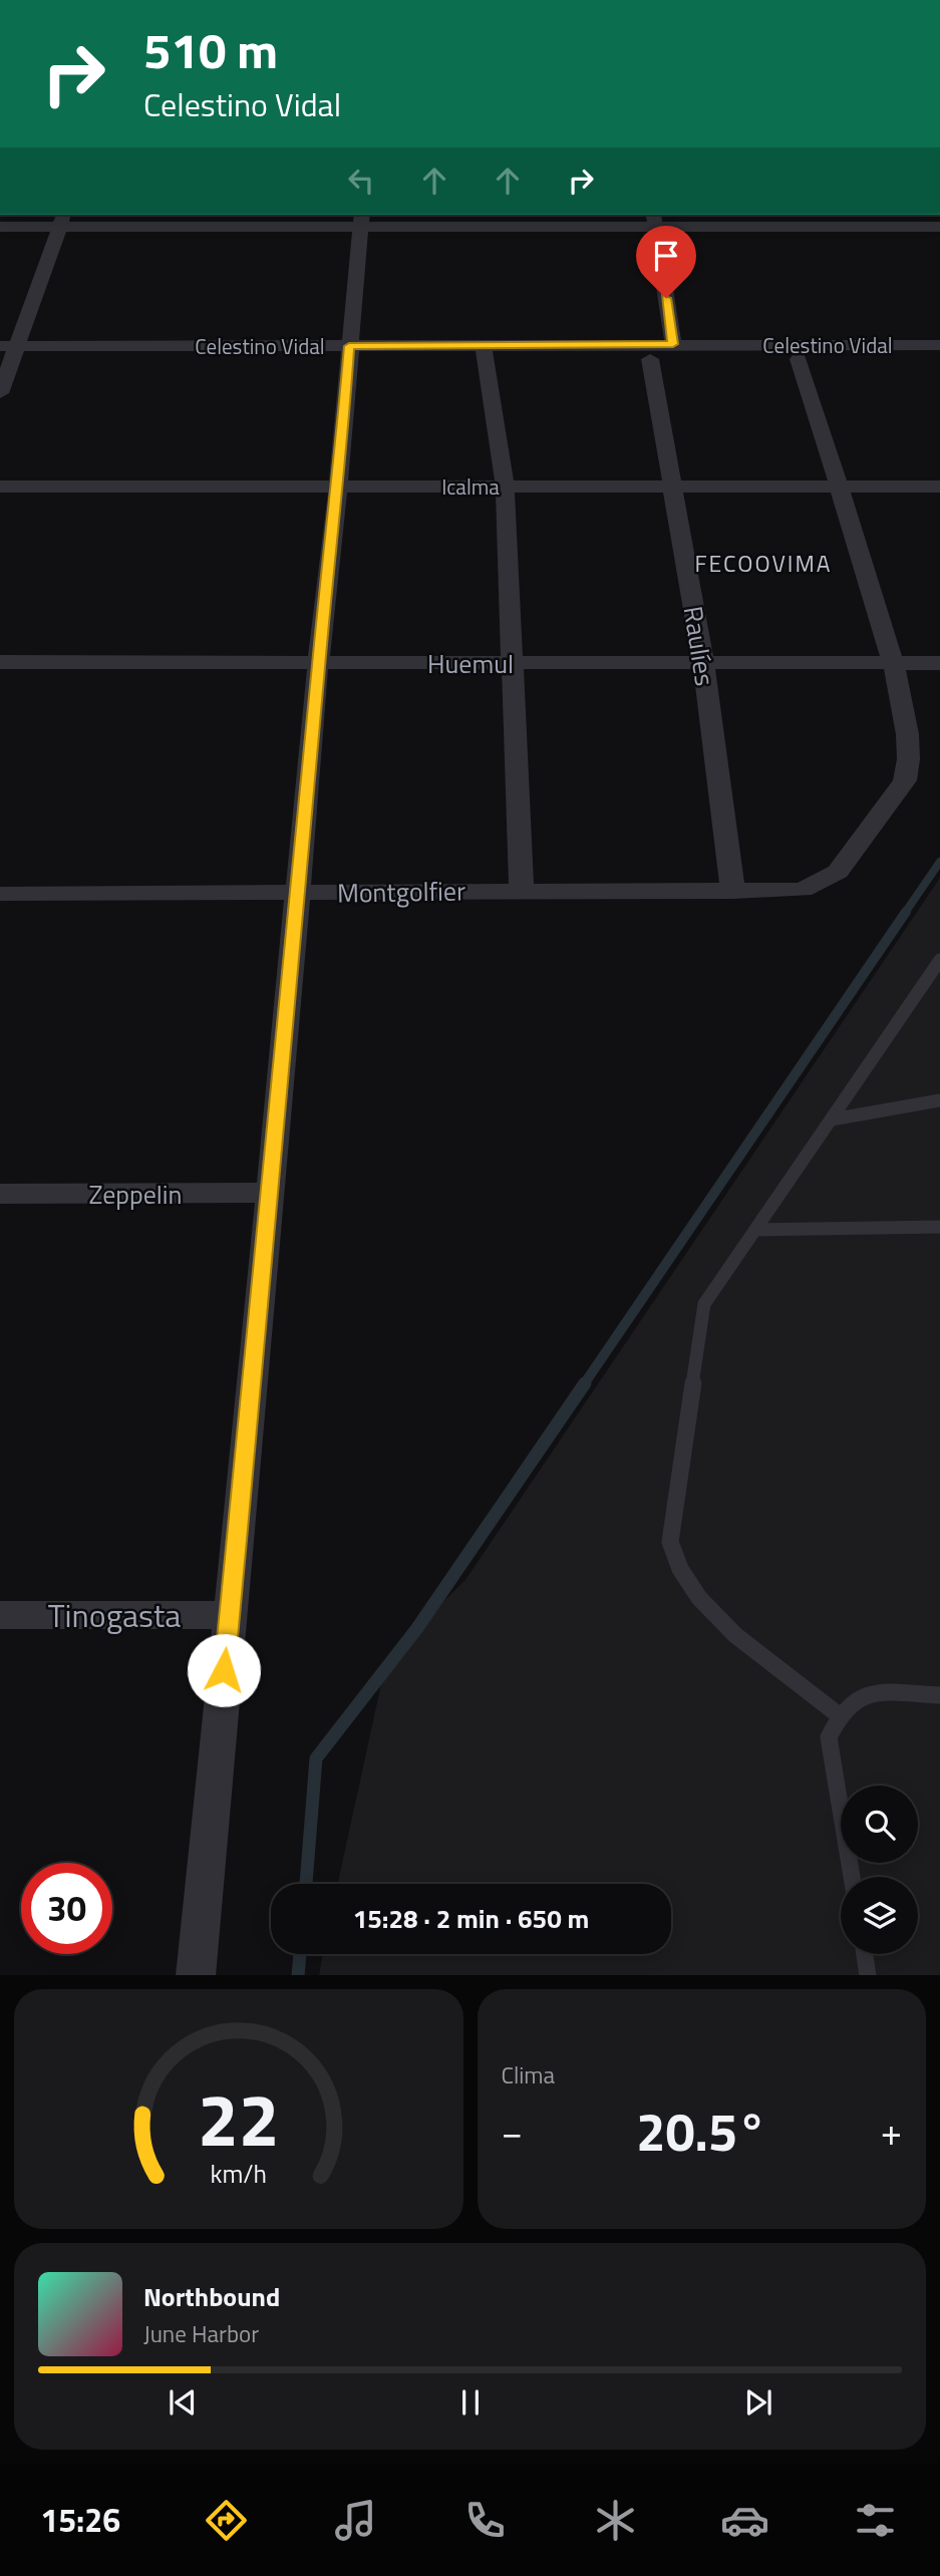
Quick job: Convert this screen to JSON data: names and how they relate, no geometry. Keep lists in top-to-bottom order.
{
  "streets": {
    "street": [
      "Celestino Vidal",
      "Icalma",
      "Raulíes",
      "Huemul",
      "Montgolfier",
      "Zeppelin",
      "Tinogasta"
    ]
  },
  "crossings": [
    ["Icalma", "Raulíes"],
    ["Raulíes", "Huemul"],
    ["Raulíes", "Montgolfier"],
    ["Huemul", "Montgolfier"]
  ],
  "districts": ["FECOOVIMA"],
  "page": {
    "turn": ["510 m", "Celestino Vidal"],
    "limit": "30",
    "trip": "15:28 · 2 min · 650 m",
    "tile": "Clima",
    "heat": ["−", "20.5°", "+"],
    "song": ["Northbound", "June Harbor"],
    "tabs": "15:26",
    "gauge": ["22", "km/h"]
  }
}
